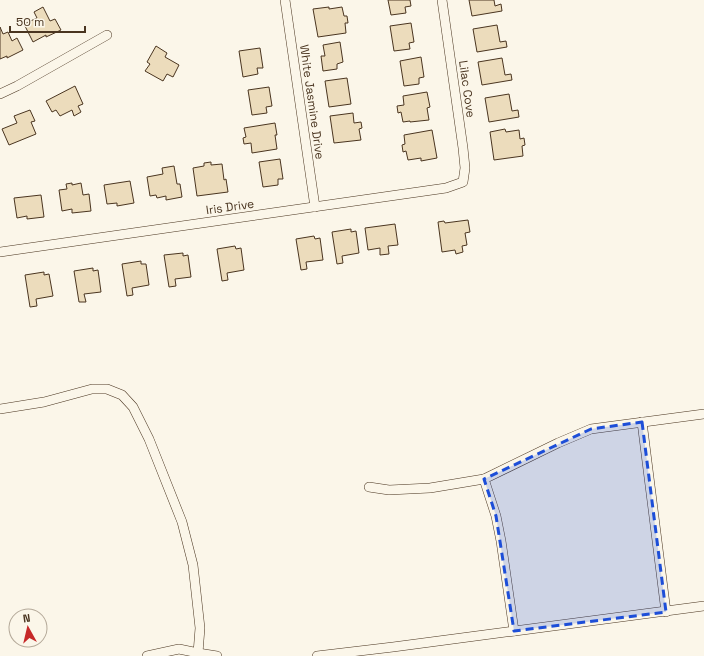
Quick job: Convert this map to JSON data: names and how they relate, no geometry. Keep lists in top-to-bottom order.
{
  "streets": {
    "street": ["Lilac Cove", "White Jasmine Drive", "Iris Drive"]
  },
  "crossings": [
    ["Lilac Cove", "Iris Drive"],
    ["White Jasmine Drive", "Iris Drive"]
  ],
  "scale_bar": "50 m",
  "north": "top"
}
